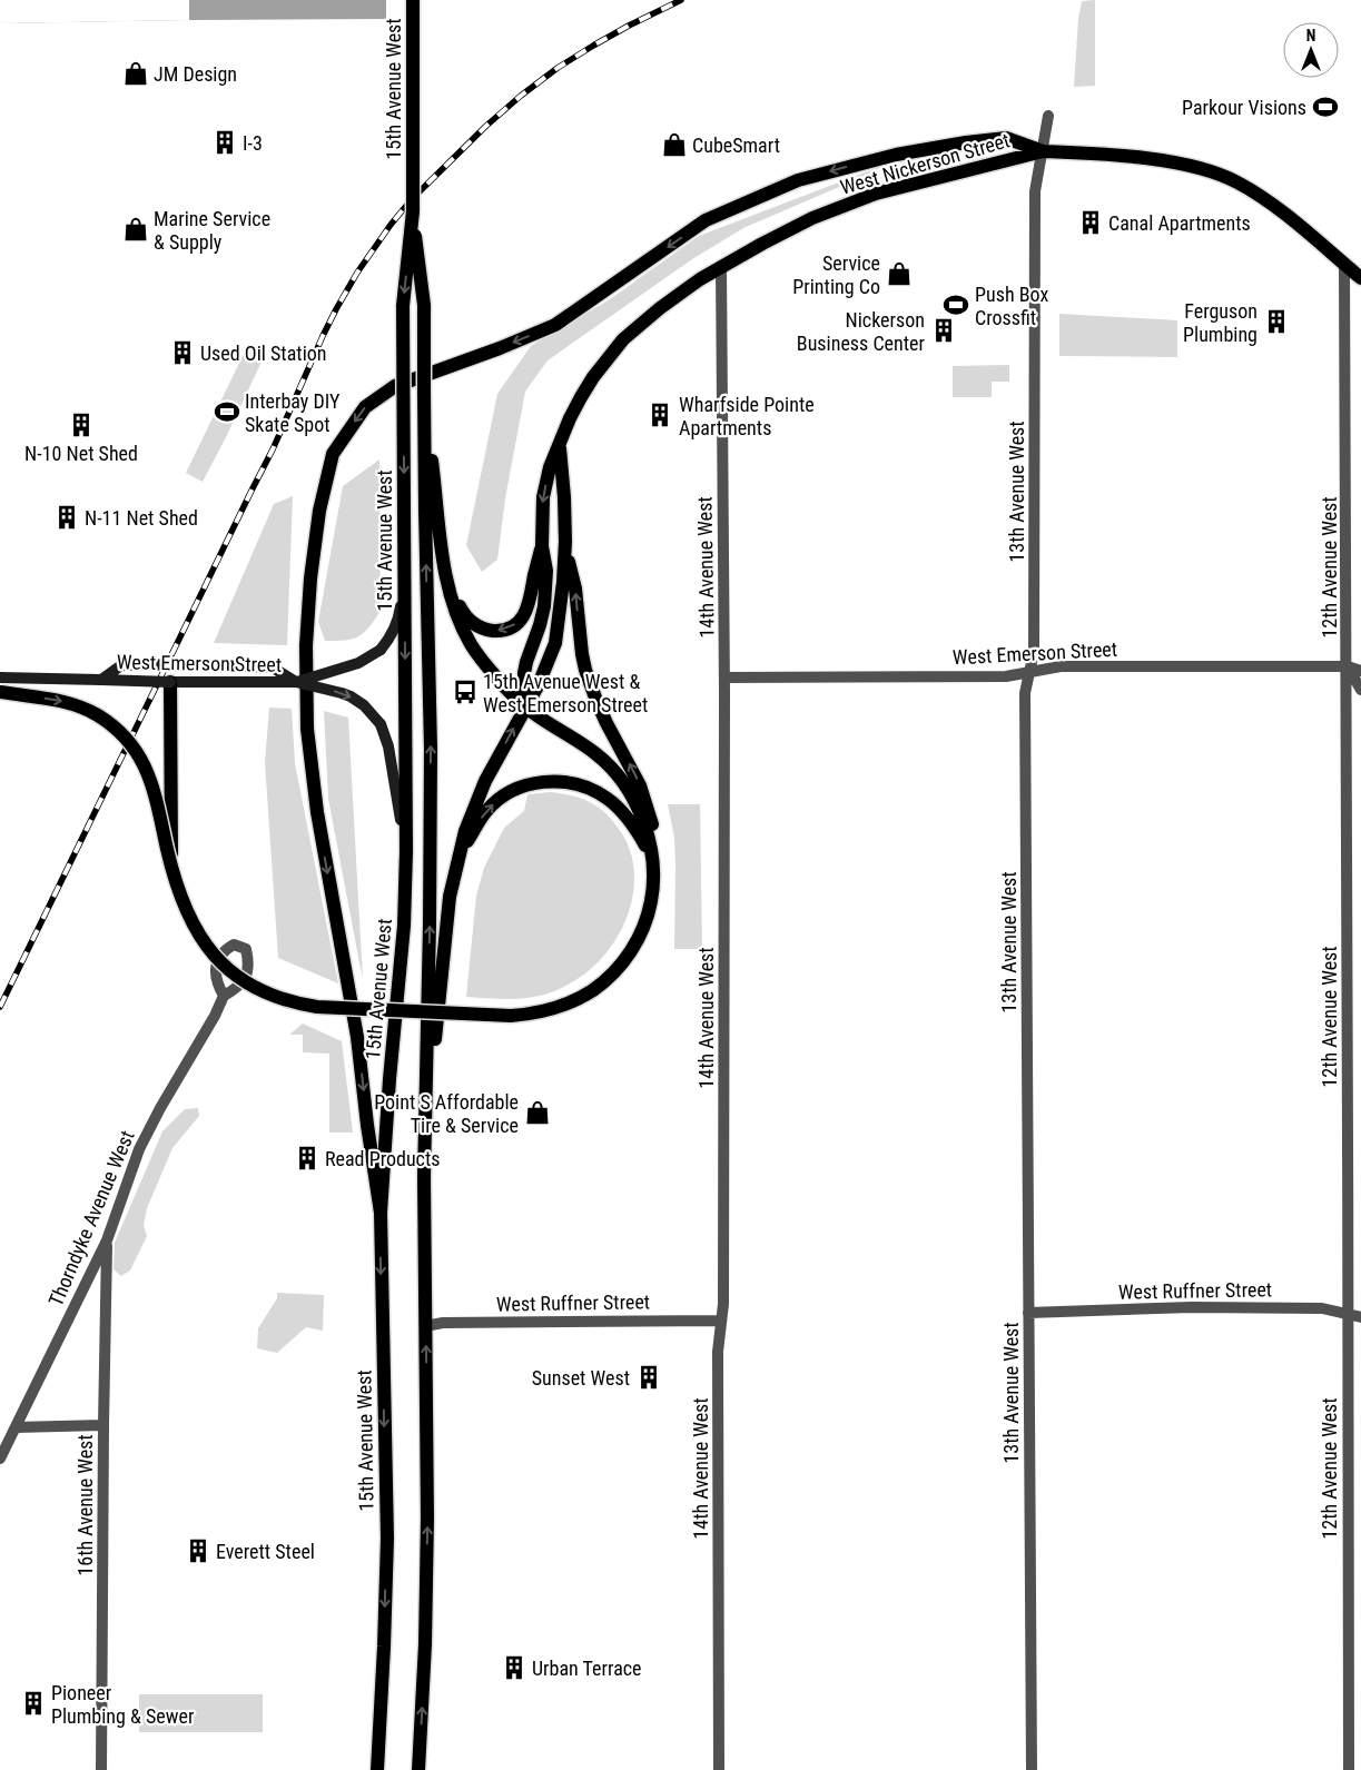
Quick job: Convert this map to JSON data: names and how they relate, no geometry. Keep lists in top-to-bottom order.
{
  "streets": {
    "main road": ["15th Avenue West", "West Nickerson Street", "West Emerson Street"],
    "street": [
      "13th Avenue West",
      "14th Avenue West",
      "12th Avenue West",
      "Thorndyke Avenue West",
      "West Ruffner Street",
      "16th Avenue West"
    ]
  },
  "crossings": [
    ["15th Avenue West", "West Emerson Street"],
    ["15th Avenue West", "West Ruffner Street"],
    ["West Nickerson Street", "13th Avenue West"],
    ["West Nickerson Street", "14th Avenue West"],
    ["West Nickerson Street", "12th Avenue West"],
    ["13th Avenue West", "West Emerson Street"],
    ["13th Avenue West", "West Ruffner Street"],
    ["14th Avenue West", "West Emerson Street"],
    ["14th Avenue West", "West Ruffner Street"],
    ["12th Avenue West", "West Emerson Street"],
    ["12th Avenue West", "West Ruffner Street"],
    ["Thorndyke Avenue West", "16th Avenue West"]
  ],
  "places": {
    "shop": [
      "JM Design",
      "CubeSmart",
      "Marine Service & Supply",
      "Service Printing Co",
      "Point S Affordable Tire & Service"
    ],
    "sports": ["Parkour Visions", "Push Box Crossfit", "Interbay DIY Skate Spot"],
    "building": [
      "I-3",
      "Canal Apartments",
      "Ferguson Plumbing",
      "Nickerson Business Center",
      "Used Oil Station",
      "Wharfside Pointe Apartments",
      "N-10 Net Shed",
      "N-11 Net Shed",
      "Read Products",
      "Sunset West",
      "Everett Steel",
      "Urban Terrace",
      "Pioneer Plumbing & Sewer"
    ],
    "bus stop": ["15th Avenue West & West Emerson Street"]
  },
  "north": "top"
}
